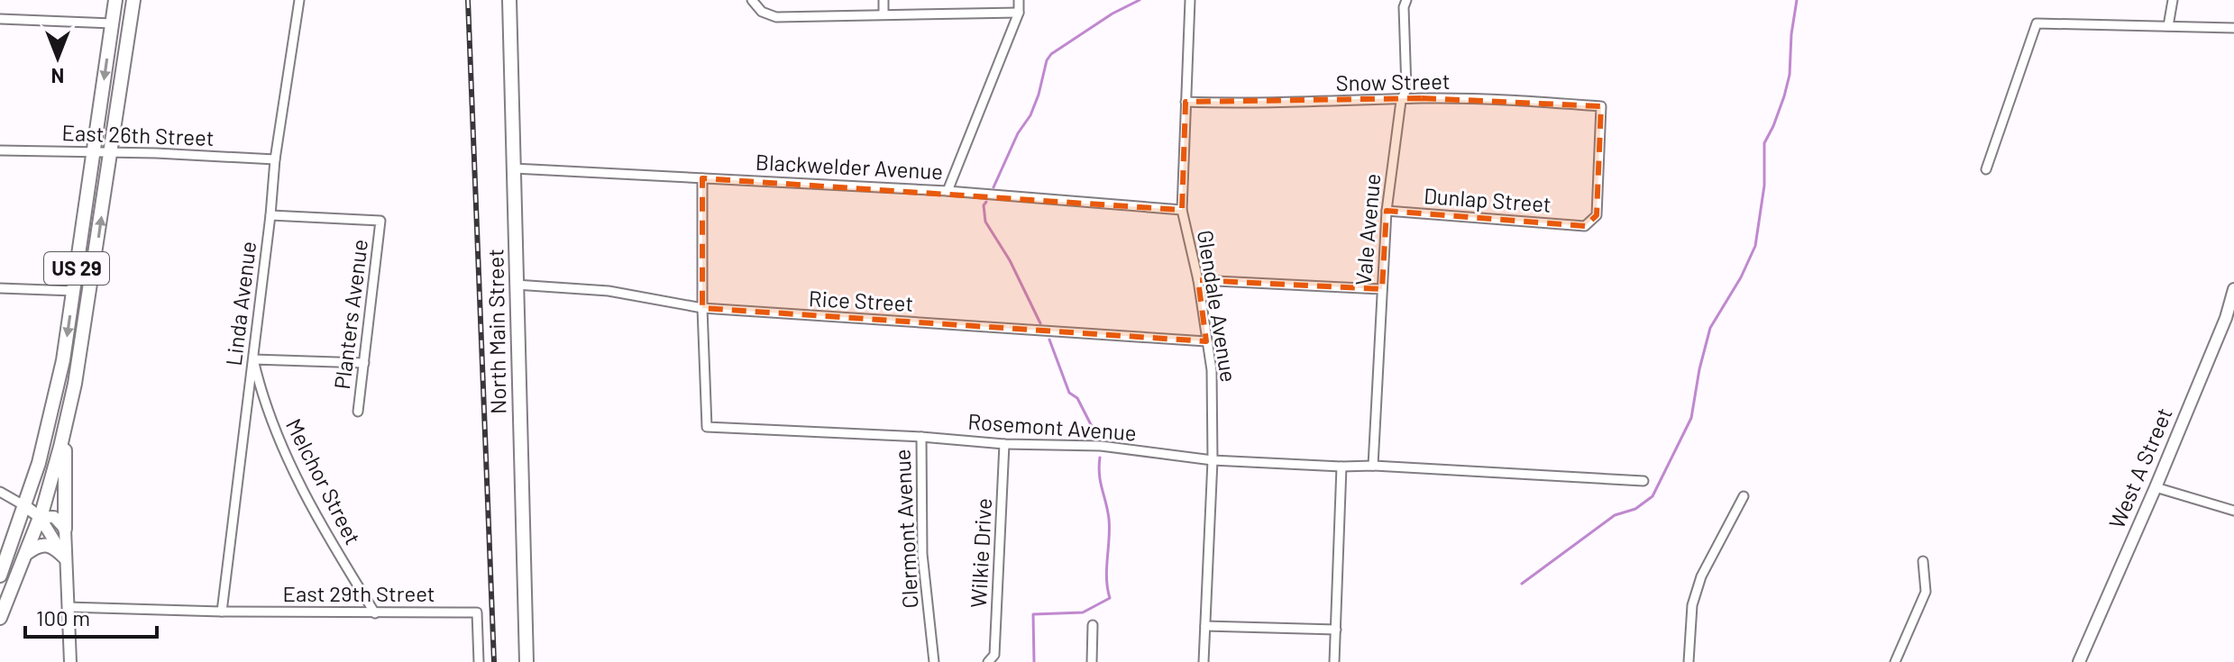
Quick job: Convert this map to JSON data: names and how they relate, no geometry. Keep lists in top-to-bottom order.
{
  "streets": {
    "main road": ["US 29", "North Main Street"],
    "street": [
      "Snow Street",
      "East 26th Street",
      "Blackwelder Avenue",
      "Dunlap Street",
      "Vale Avenue",
      "Rice Street",
      "Linda Avenue",
      "Glendale Avenue",
      "Planters Avenue",
      "Rosemont Avenue",
      "West A Street",
      "Melchor Street",
      "Clermont Avenue",
      "Wilkie Drive",
      "East 29th Street"
    ]
  },
  "crossings": [
    ["Snow Street", "Dunlap Street"],
    ["Snow Street", "Vale Avenue"],
    ["Snow Street", "Glendale Avenue"],
    ["East 26th Street", "US 29"],
    ["East 26th Street", "Linda Avenue"],
    ["Blackwelder Avenue", "Glendale Avenue"],
    ["Blackwelder Avenue", "North Main Street"],
    ["Blackwelder Avenue", "Rosemont Avenue"],
    ["Dunlap Street", "Vale Avenue"],
    ["Vale Avenue", "Rosemont Avenue"],
    ["Rice Street", "Glendale Avenue"],
    ["Rice Street", "North Main Street"],
    ["Rice Street", "Rosemont Avenue"],
    ["Linda Avenue", "Planters Avenue"],
    ["Linda Avenue", "Melchor Street"],
    ["Linda Avenue", "East 29th Street"],
    ["Glendale Avenue", "Rosemont Avenue"],
    ["Rosemont Avenue", "Clermont Avenue"],
    ["Rosemont Avenue", "Wilkie Drive"],
    ["Melchor Street", "East 29th Street"]
  ],
  "scale_bar": "100 m",
  "north": "bottom"
}
